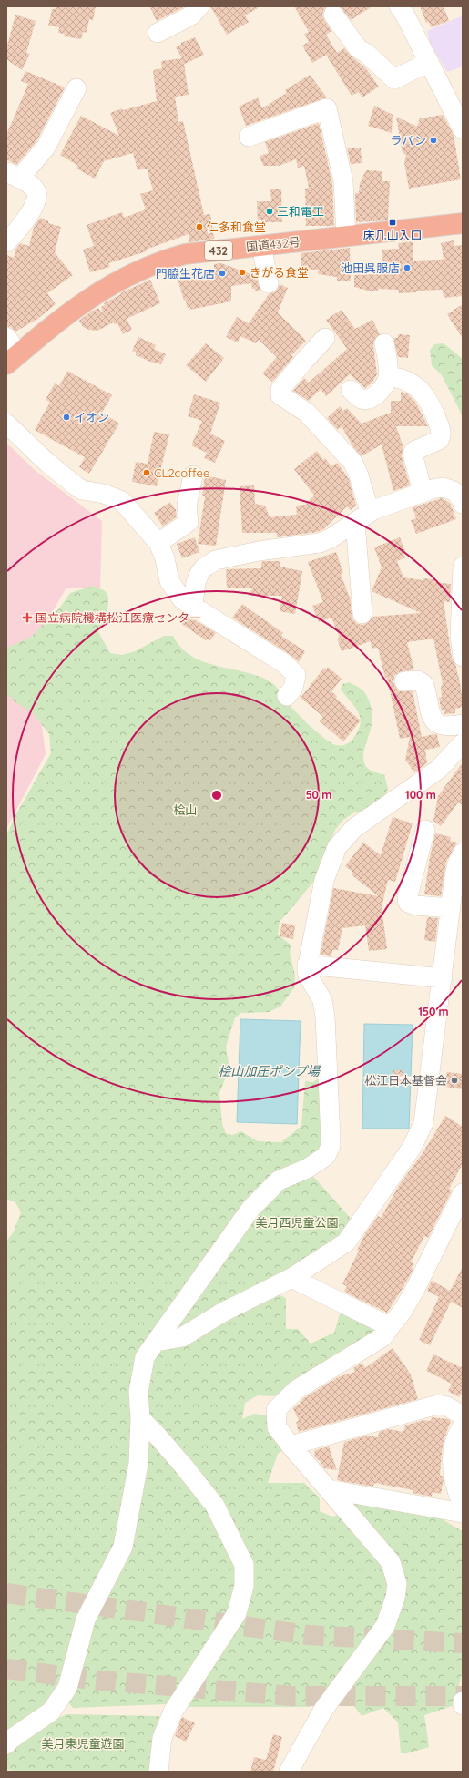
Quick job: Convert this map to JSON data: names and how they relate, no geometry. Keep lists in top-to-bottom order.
{
  "streets": {
    "highway": ["国道432号", "432"]
  },
  "water": ["桧山加圧ポンプ場"],
  "parks": ["桧山", "美月西児童公園", "美月東児童遊園"],
  "places": {
    "other": [
      "ラパン",
      "三和電工",
      "仁多和食堂",
      "池田呉服店",
      "きがる食堂",
      "門脇生花店",
      "イオン",
      "CL2coffee",
      "松江日本基督会"
    ],
    "transit": ["床几山入口"],
    "health": ["国立病院機構松江医療センター"]
  },
  "rings": ["50 m", "100 m", "150 m"]
}
